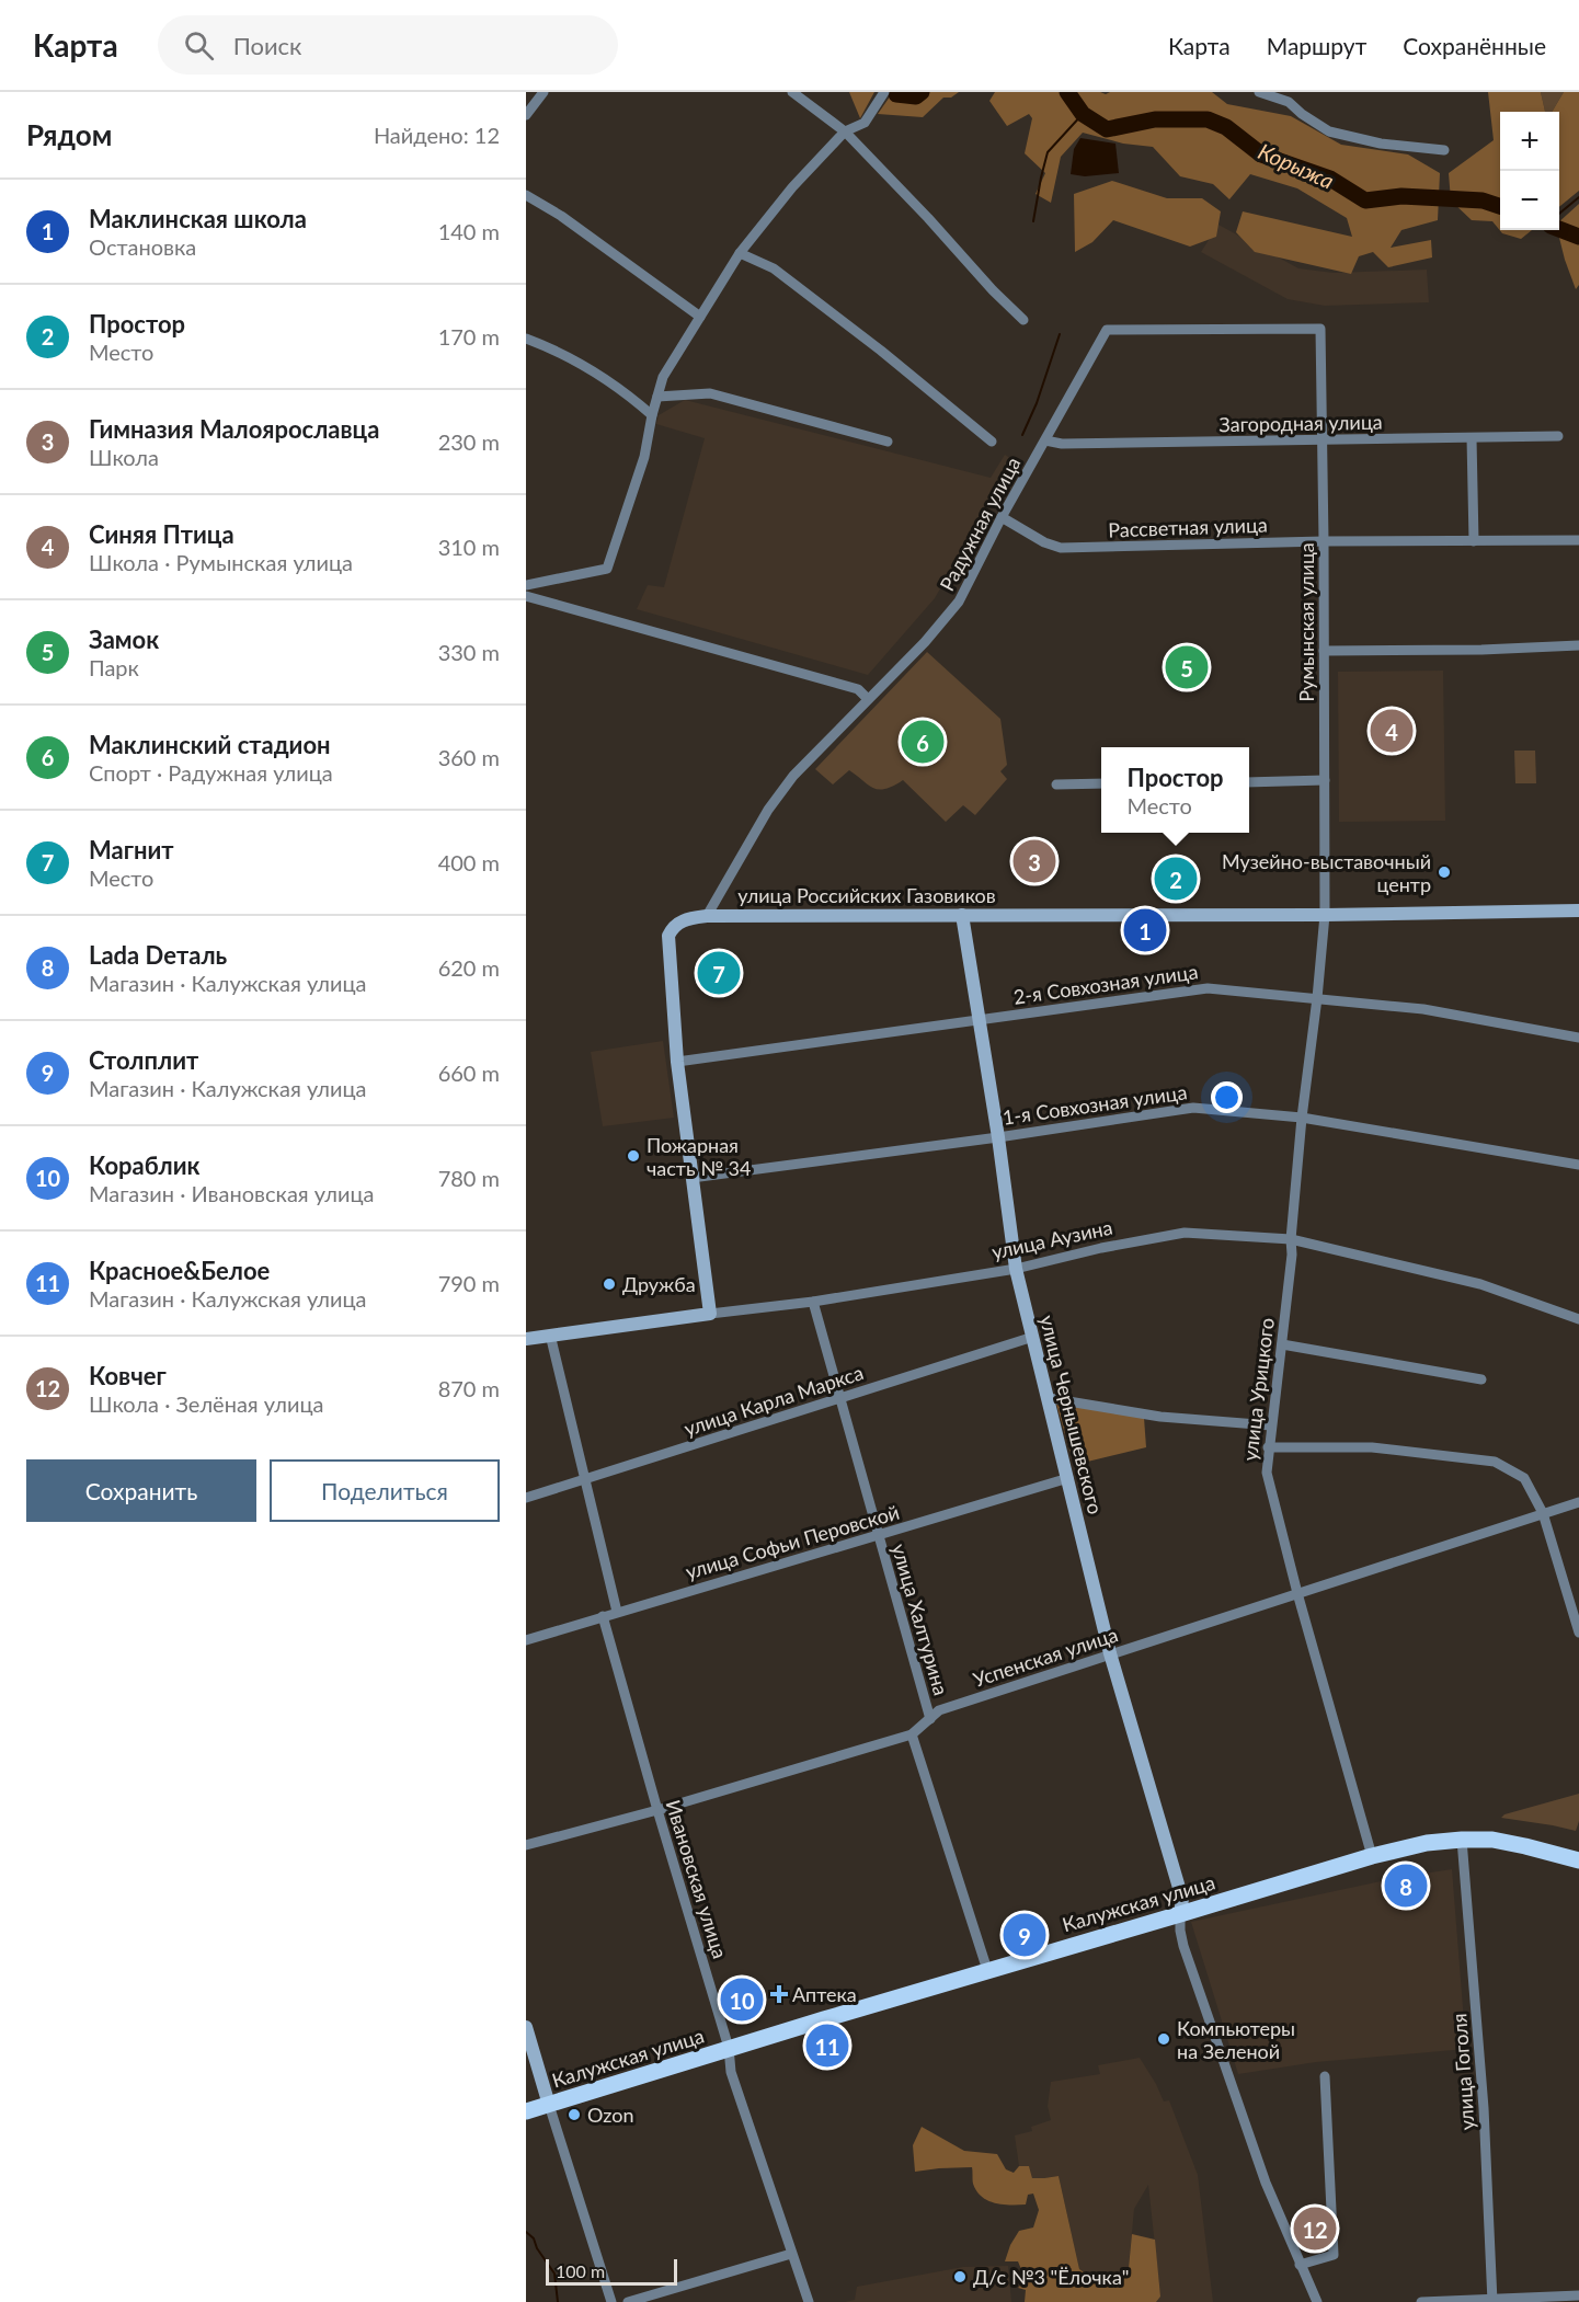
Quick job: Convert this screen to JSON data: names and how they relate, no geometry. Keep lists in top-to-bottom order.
{
  "streets": {
    "main road": [
      "улица Российских Газовиков",
      "улица Аузина",
      "улица Чернышевского",
      "Калужская улица"
    ],
    "street": [
      "Загородная улица",
      "Радужная улица",
      "Рассветная улица",
      "Румынская улица",
      "2-я Совхозная улица",
      "1-я Совхозная улица",
      "улица Урицкого",
      "улица Карла Маркса",
      "улица Софьи Перовской",
      "улица Халтурина",
      "Успенская улица",
      "Ивановская улица",
      "улица Гоголя"
    ]
  },
  "crossings": [
    ["Загородная улица", "Радужная улица"],
    ["Загородная улица", "Румынская улица"],
    ["Радужная улица", "Рассветная улица"],
    ["Радужная улица", "Румынская улица"],
    ["Радужная улица", "улица Российских Газовиков"],
    ["Рассветная улица", "Румынская улица"],
    ["Румынская улица", "улица Российских Газовиков"],
    ["Румынская улица", "улица Урицкого"],
    ["улица Российских Газовиков", "2-я Совхозная улица"],
    ["улица Российских Газовиков", "улица Урицкого"],
    ["улица Российских Газовиков", "улица Чернышевского"],
    ["2-я Совхозная улица", "улица Урицкого"],
    ["2-я Совхозная улица", "улица Чернышевского"],
    ["1-я Совхозная улица", "улица Урицкого"],
    ["1-я Совхозная улица", "улица Чернышевского"],
    ["улица Аузина", "улица Урицкого"],
    ["улица Аузина", "улица Чернышевского"],
    ["улица Аузина", "улица Халтурина"],
    ["улица Урицкого", "Успенская улица"],
    ["улица Урицкого", "Калужская улица"],
    ["улица Карла Маркса", "улица Чернышевского"],
    ["улица Карла Маркса", "улица Халтурина"],
    ["улица Чернышевского", "улица Софьи Перовской"],
    ["улица Чернышевского", "Успенская улица"],
    ["улица Чернышевского", "Калужская улица"],
    ["улица Софьи Перовской", "улица Халтурина"],
    ["улица Софьи Перовской", "Ивановская улица"],
    ["улица Халтурина", "Успенская улица"],
    ["Успенская улица", "Ивановская улица"],
    ["Ивановская улица", "Калужская улица"],
    ["Калужская улица", "улица Гоголя"]
  ],
  "water": ["Корыжа"],
  "places": {
    "other": [
      "Музейно-выставочный центр",
      "Пожарная часть № 34",
      "Дружба",
      "Компьютеры на Зеленой",
      "Ozon",
      "Д/с №3 \"Ёлочка\""
    ],
    "health": ["Аптека"]
  },
  "scale_bar": "100 m",
  "page": {
    "header": "Карта",
    "search": "Поиск",
    "nav": ["Карта", "Маршрут", "Сохранённые"],
    "heading": ["Рядом", "Найдено: 12"],
    "map_buttons": ["+", "−"],
    "list": [
      {
        "mark": "1",
        "name": "Маклинская школа",
        "note": "Остановка",
        "value": "140 m"
      },
      {
        "mark": "2",
        "name": "Простор",
        "note": "Место",
        "value": "170 m"
      },
      {
        "mark": "3",
        "name": "Гимназия Малоярославца",
        "note": "Школа",
        "value": "230 m"
      },
      {
        "mark": "4",
        "name": "Синяя Птица",
        "note": "Школа · Румынская улица",
        "value": "310 m"
      },
      {
        "mark": "5",
        "name": "Замок",
        "note": "Парк",
        "value": "330 m"
      },
      {
        "mark": "6",
        "name": "Маклинский стадион",
        "note": "Спорт · Радужная улица",
        "value": "360 m"
      },
      {
        "mark": "7",
        "name": "Магнит",
        "note": "Место",
        "value": "400 m"
      },
      {
        "mark": "8",
        "name": "Lada Dеталь",
        "note": "Магазин · Калужская улица",
        "value": "620 m"
      },
      {
        "mark": "9",
        "name": "Столплит",
        "note": "Магазин · Калужская улица",
        "value": "660 m"
      },
      {
        "mark": "10",
        "name": "Кораблик",
        "note": "Магазин · Ивановская улица",
        "value": "780 m"
      },
      {
        "mark": "11",
        "name": "Красное&Белое",
        "note": "Магазин · Калужская улица",
        "value": "790 m"
      },
      {
        "mark": "12",
        "name": "Ковчег",
        "note": "Школа · Зелёная улица",
        "value": "870 m"
      }
    ],
    "pins": [
      "5",
      "4",
      "6",
      "3",
      "2",
      "1",
      "7",
      "8",
      "9",
      "10",
      "11",
      "12"
    ],
    "popup": ["Простор", "Место"],
    "buttons": ["Сохранить", "Поделиться"],
    "scale": "100 m"
  }
}
